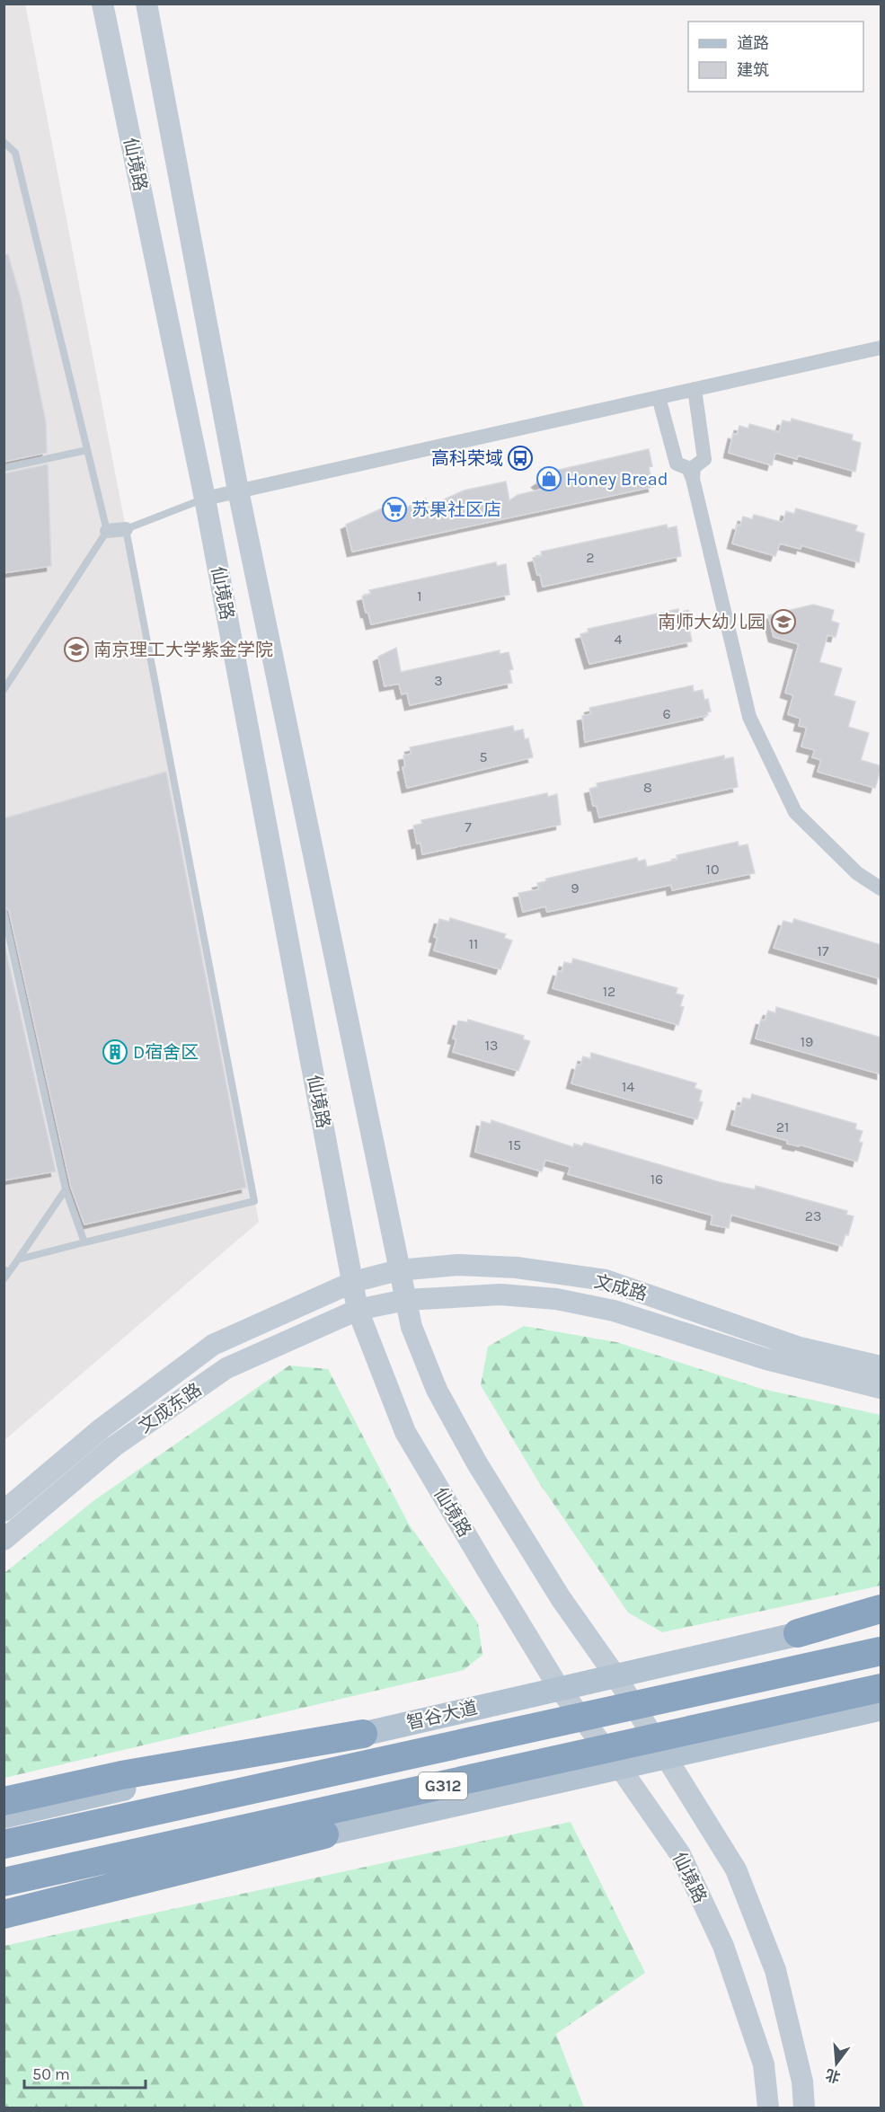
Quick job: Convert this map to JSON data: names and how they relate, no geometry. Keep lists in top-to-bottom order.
{
  "streets": {
    "highway": ["智谷大道", "G312"],
    "main road": ["仙境路", "文成路", "文成东路"]
  },
  "crossings": [
    ["仙境路", "文成路"],
    ["仙境路", "文成东路"],
    ["仙境路", "智谷大道"],
    ["仙境路", "G312"],
    ["文成路", "文成东路"]
  ],
  "places": {
    "bus stop": ["高科荣域"],
    "shop": ["Honey Bread"],
    "supermarket": ["苏果社区店"],
    "school or university": ["南师大幼儿园", "南京理工大学紫金学院"],
    "building": ["D宿舍区"]
  },
  "house_numbers": [
    "2",
    "1",
    "4",
    "3",
    "6",
    "5",
    "8",
    "7",
    "10",
    "9",
    "11",
    "17",
    "12",
    "19",
    "13",
    "14",
    "21",
    "15",
    "16",
    "23"
  ],
  "legend": ["道路", "建筑"],
  "scale_bar": "50 m",
  "north": "bottom"
}
